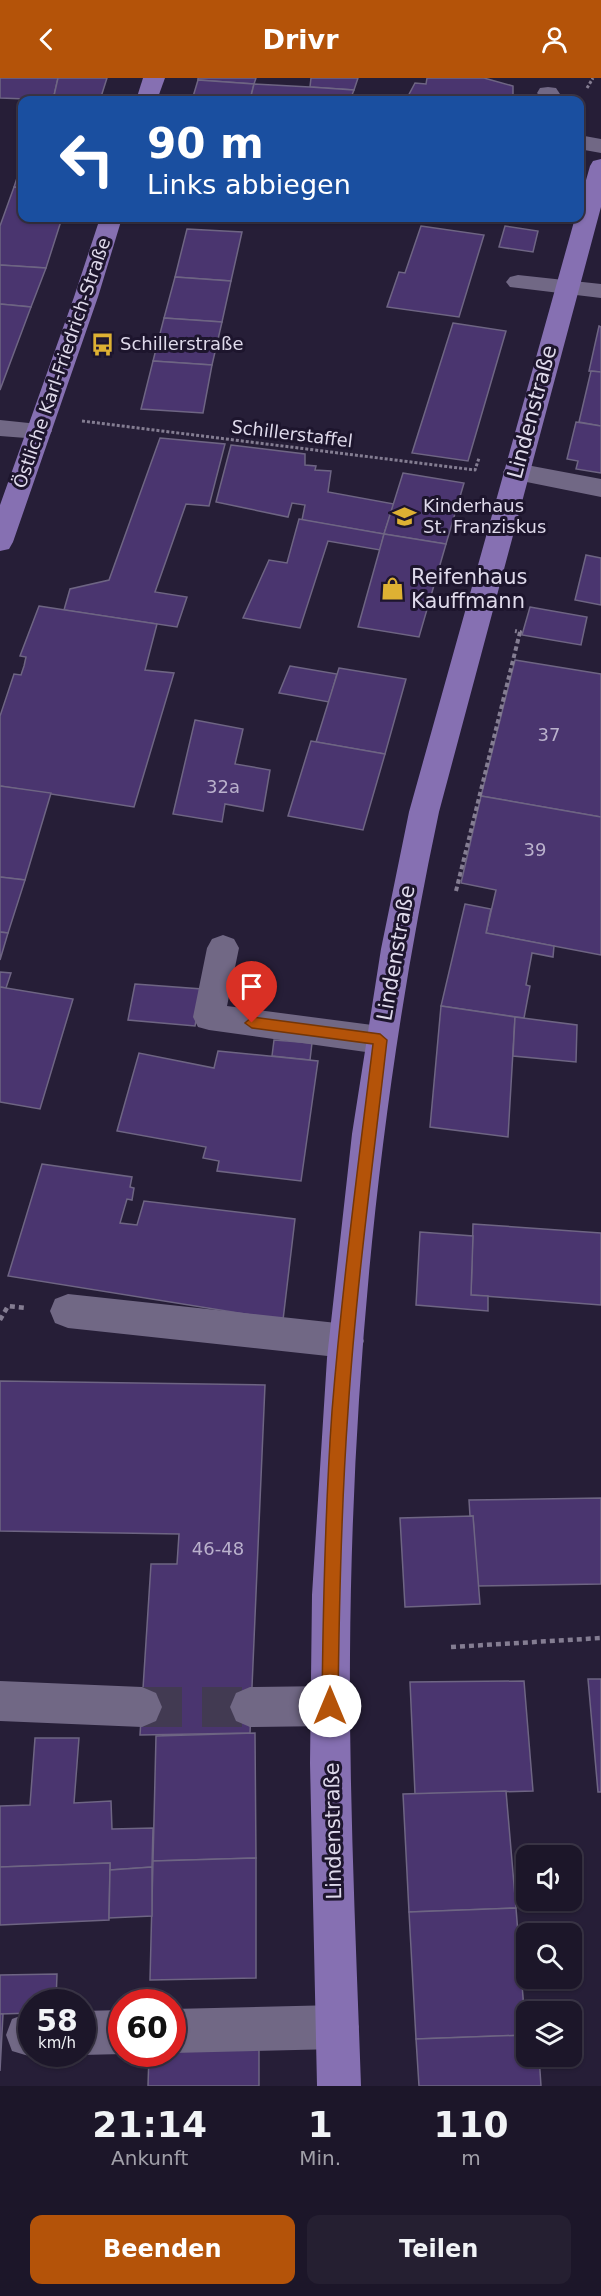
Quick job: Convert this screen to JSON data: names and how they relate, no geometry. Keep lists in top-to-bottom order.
{
  "streets": {
    "main road": ["Östliche Karl-Friedrich-Straße", "Lindenstraße"],
    "path": ["Schillerstaffel"]
  },
  "places": {
    "bus stop": ["Schillerstraße"],
    "school or university": ["Kinderhaus St. Franziskus"],
    "shop": ["Reifenhaus Kauffmann"]
  },
  "house_numbers": [
    "37",
    "32a",
    "39",
    "46-48"
  ],
  "page": {
    "header": "Drivr",
    "turn": ["90 m", "Links abbiegen"],
    "speed": "58 km/h",
    "limit": "60",
    "eta": [
      "21:14",
      "Ankunft",
      "1",
      "Min.",
      "110",
      "m"
    ],
    "buttons": ["Beenden", "Teilen"]
  }
}
